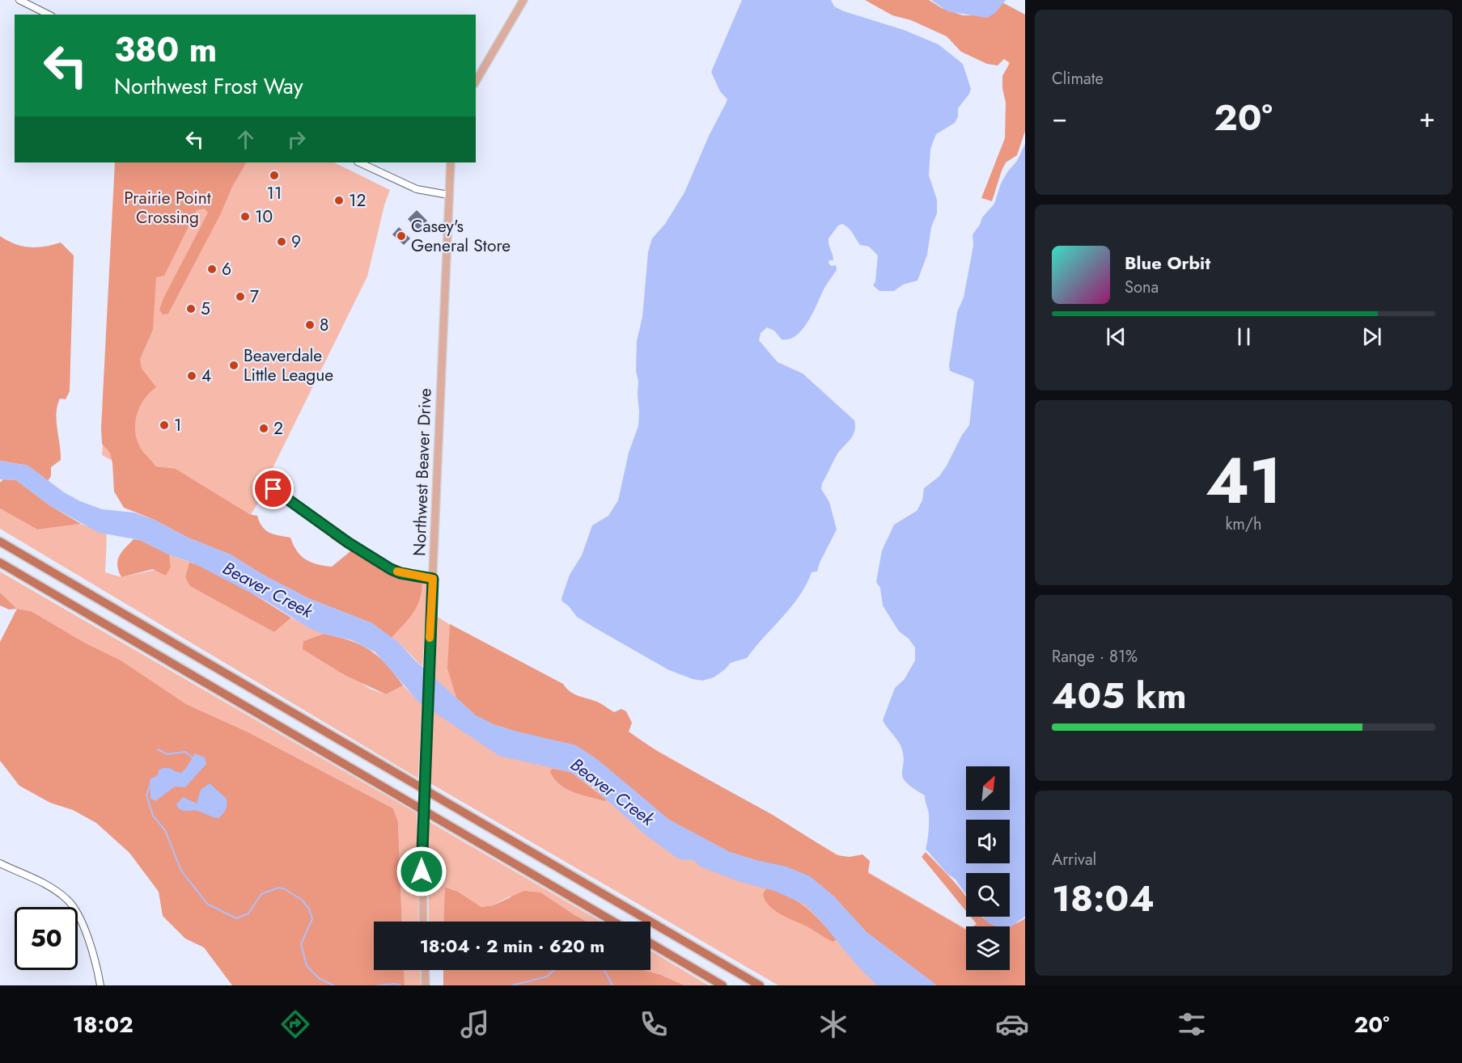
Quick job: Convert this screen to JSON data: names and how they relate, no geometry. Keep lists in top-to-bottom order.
{
  "streets": {
    "main road": ["Northwest Beaver Drive"]
  },
  "water": ["Beaver Creek"],
  "parks": ["Prairie Point Crossing"],
  "places": [
    "11",
    "12",
    "10",
    "Casey's General Store",
    "9",
    "6",
    "7",
    "5",
    "8",
    "Beaverdale Little League",
    "4",
    "1",
    "2"
  ],
  "north": "top right",
  "page": {
    "tile": [
      "Climate",
      ["41", "km/h"],
      ["Range · 81%", "405 km"],
      ["Arrival", "18:04"]
    ],
    "turn": ["380 m", "Northwest Frost Way"],
    "heat": ["−", "20°", "+"],
    "song": ["Blue Orbit", "Sona"],
    "limit": "50",
    "trip": "18:04 · 2 min · 620 m",
    "tabs": ["18:02", "20°"]
  }
}
